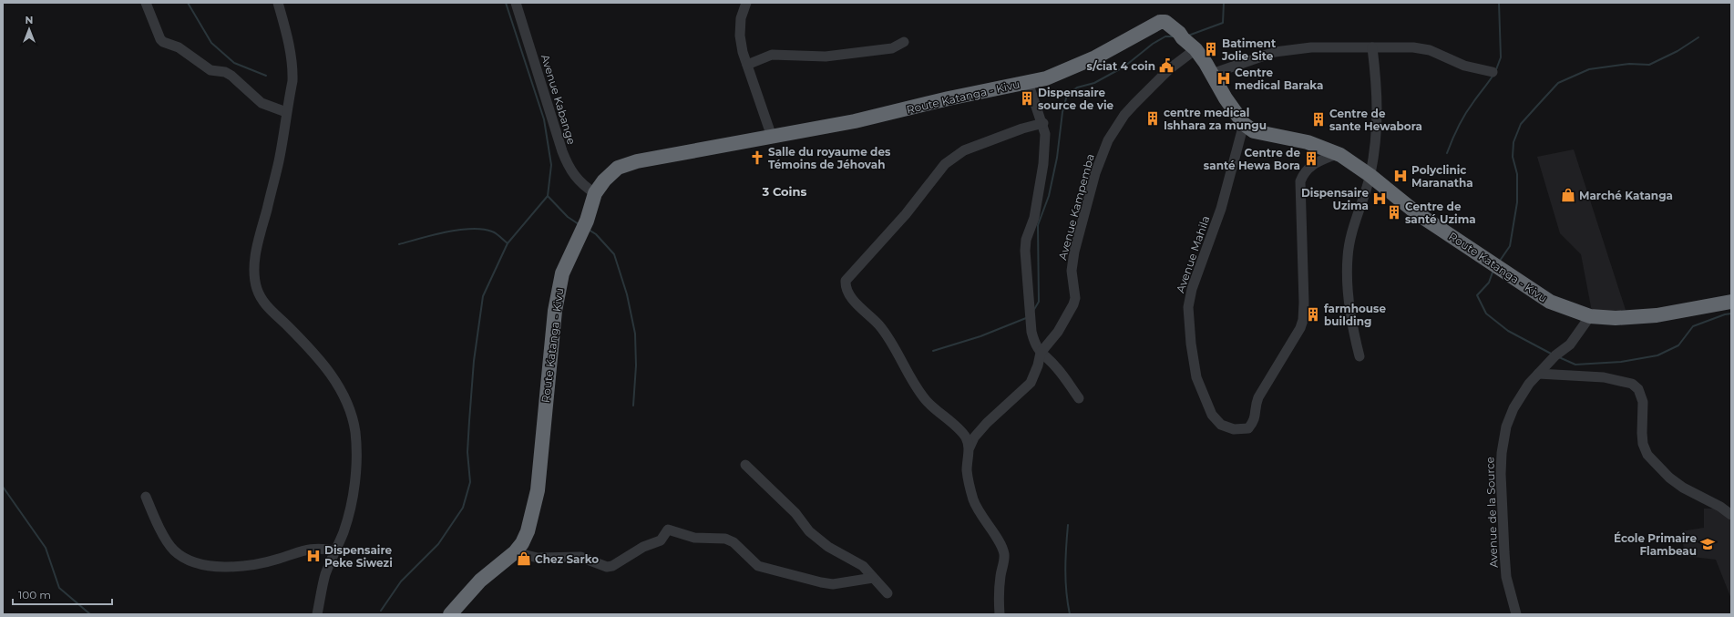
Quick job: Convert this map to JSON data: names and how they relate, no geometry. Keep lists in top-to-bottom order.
{
  "streets": {
    "highway": ["Route Katanga - Kivu"],
    "street": [
      "Avenue Kabange",
      "Avenue Kampemba",
      "Avenue Mahila",
      "Avenue de la Source"
    ]
  },
  "crossings": [
    ["Route Katanga - Kivu", "Avenue Kabange"],
    ["Route Katanga - Kivu", "Avenue Kampemba"],
    ["Route Katanga - Kivu", "Avenue Mahila"],
    ["Route Katanga - Kivu", "Avenue de la Source"]
  ],
  "districts": ["3 Coins"],
  "places": {
    "building": [
      "Batiment Jolie Site",
      "Dispensaire source de vie",
      "centre medical Ishhara za mungu",
      "Centre de sante Hewabora",
      "Centre de santé Hewa Bora",
      "Centre de santé Uzima",
      "farmhouse building"
    ],
    "public building": ["s/ciat 4 coin"],
    "hospital": [
      "Centre medical Baraka",
      "Polyclinic Maranatha",
      "Dispensaire Uzima",
      "Dispensaire Peke Siwezi"
    ],
    "church": ["Salle du royaume des Témoins de Jéhovah"],
    "shop": ["Marché Katanga", "Chez Sarko"],
    "school or university": ["École Primaire Flambeau"]
  },
  "scale_bar": "100 m",
  "north": "top"
}
